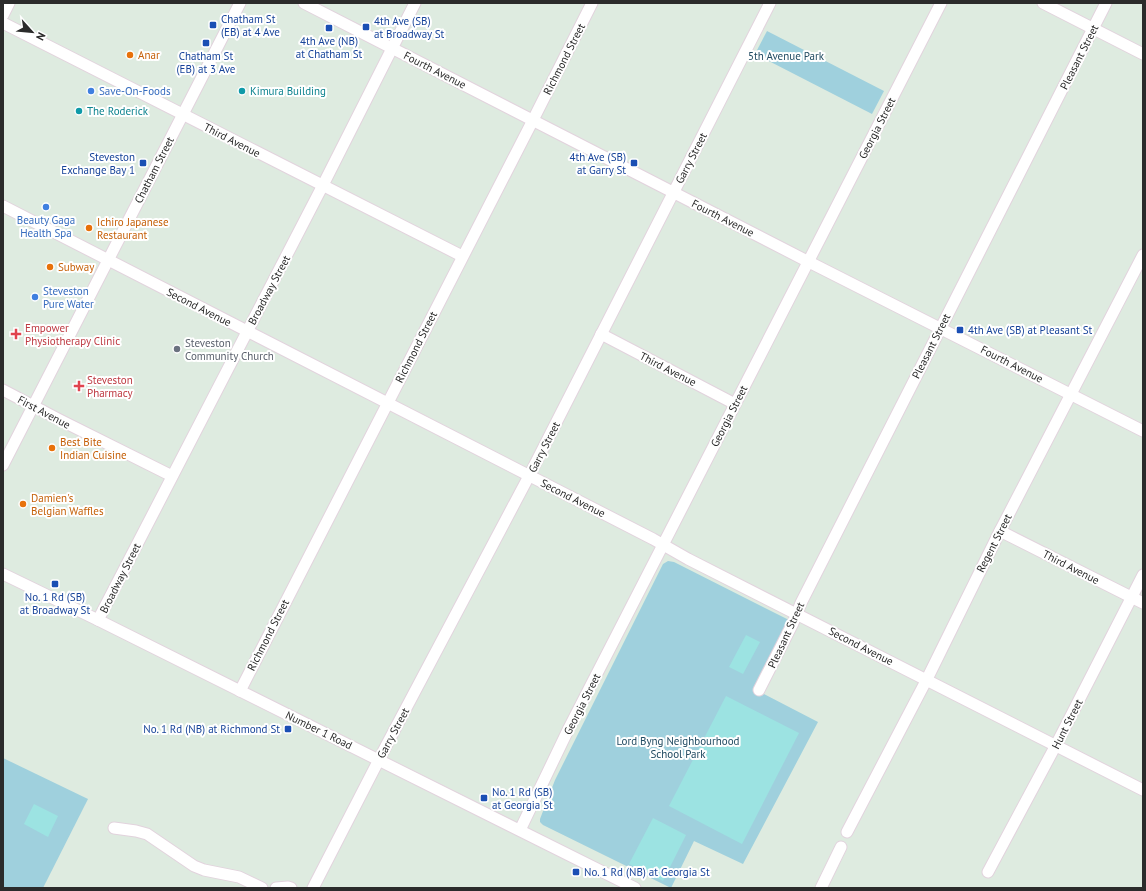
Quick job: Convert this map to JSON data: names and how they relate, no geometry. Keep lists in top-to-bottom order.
{
  "streets": {
    "street": [
      "Pleasant Street",
      "Richmond Street",
      "Fourth Avenue",
      "Georgia Street",
      "Third Avenue",
      "Garry Street",
      "Chatham Street",
      "Broadway Street",
      "Second Avenue",
      "First Avenue",
      "Regent Street",
      "Hunt Street",
      "Number 1 Road"
    ]
  },
  "crossings": [
    ["Pleasant Street", "Fourth Avenue"],
    ["Pleasant Street", "Second Avenue"],
    ["Richmond Street", "Fourth Avenue"],
    ["Richmond Street", "Third Avenue"],
    ["Richmond Street", "Second Avenue"],
    ["Richmond Street", "Number 1 Road"],
    ["Fourth Avenue", "Georgia Street"],
    ["Fourth Avenue", "Garry Street"],
    ["Fourth Avenue", "Broadway Street"],
    ["Fourth Avenue", "Regent Street"],
    ["Georgia Street", "Third Avenue"],
    ["Georgia Street", "Second Avenue"],
    ["Georgia Street", "Number 1 Road"],
    ["Third Avenue", "Garry Street"],
    ["Third Avenue", "Chatham Street"],
    ["Third Avenue", "Broadway Street"],
    ["Third Avenue", "Regent Street"],
    ["Third Avenue", "Hunt Street"],
    ["Garry Street", "Second Avenue"],
    ["Garry Street", "Number 1 Road"],
    ["Chatham Street", "Second Avenue"],
    ["Chatham Street", "First Avenue"],
    ["Broadway Street", "Second Avenue"],
    ["Broadway Street", "First Avenue"],
    ["Broadway Street", "Number 1 Road"],
    ["Second Avenue", "Regent Street"],
    ["Second Avenue", "Hunt Street"]
  ],
  "parks": ["5th Avenue Park", "Lord Byng Neighbourhood School Park"],
  "places": {
    "transit": [
      "Chatham St (EB) at 4 Ave",
      "4th Ave (SB) at Broadway St",
      "4th Ave (NB) at Chatham St",
      "Chatham St (EB) at 3 Ave",
      "Steveston Exchange Bay 1",
      "4th Ave (SB) at Garry St",
      "4th Ave (SB) at Pleasant St",
      "No. 1 Rd (SB) at Broadway St",
      "No. 1 Rd (NB) at Richmond St",
      "No. 1 Rd (SB) at Georgia St",
      "No. 1 Rd (NB) at Georgia St"
    ],
    "other": [
      "Anar",
      "Save-On-Foods",
      "Kimura Building",
      "The Roderick",
      "Beauty Gaga Health Spa",
      "Ichiro Japanese Restaurant",
      "Subway",
      "Steveston Pure Water",
      "Steveston Community Church",
      "Best Bite Indian Cuisine",
      "Damien's Belgian Waffles"
    ],
    "health": ["Empower Physiotherapy Clinic", "Steveston Pharmacy"]
  },
  "north": "bottom right"
}
